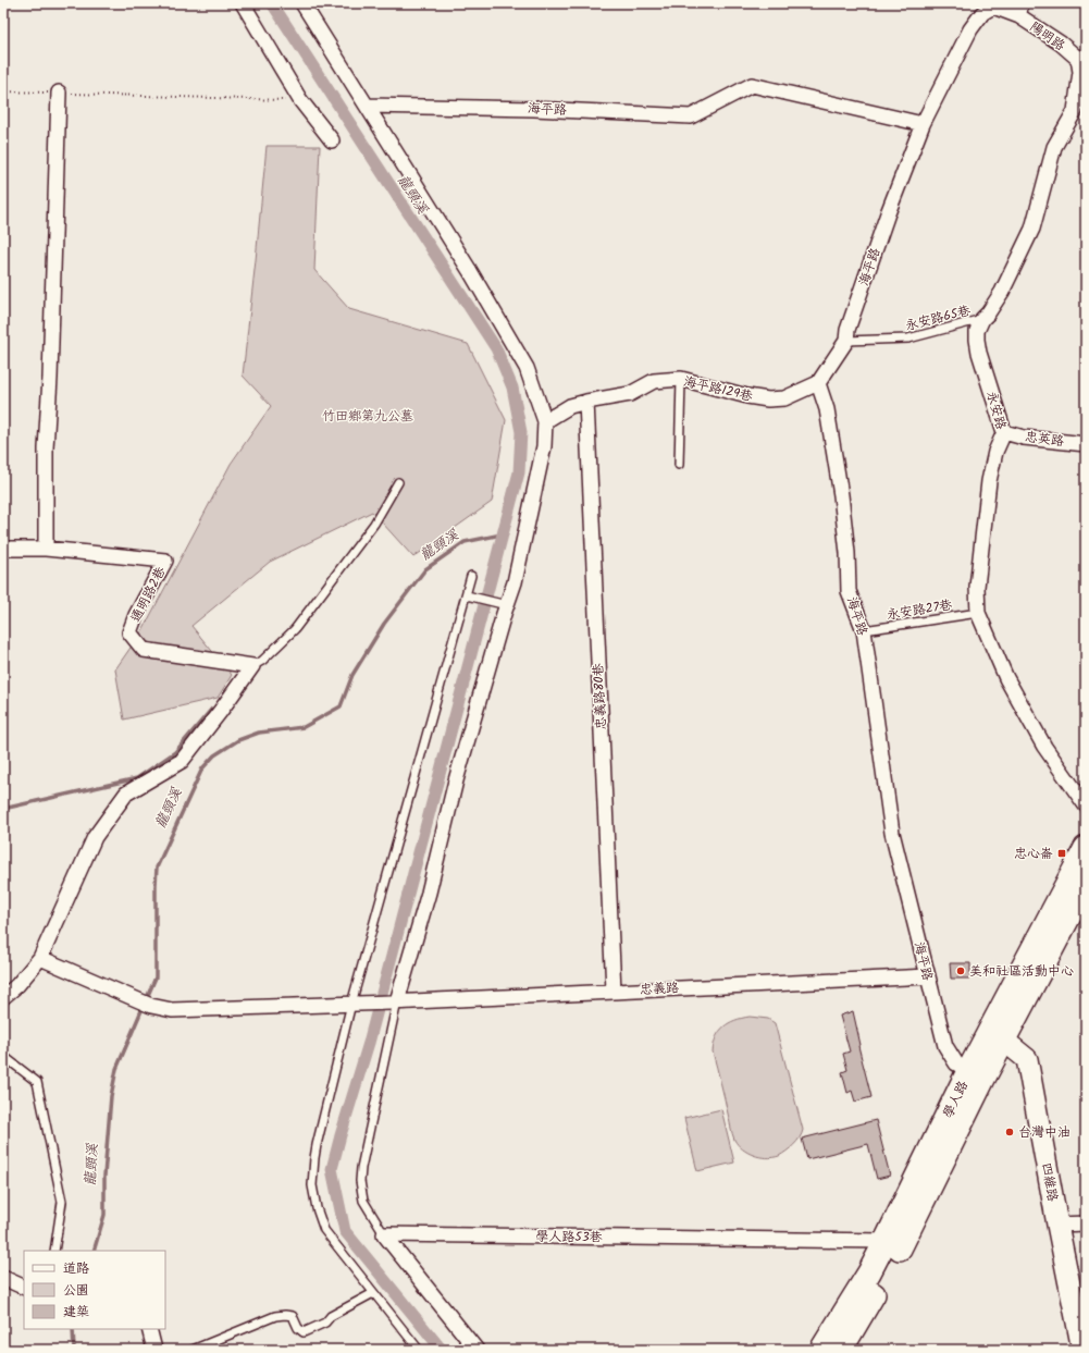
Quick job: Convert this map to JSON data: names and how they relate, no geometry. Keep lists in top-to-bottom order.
{
  "streets": {
    "main road": ["學人路", "四維路"],
    "street": [
      "陽明路",
      "海平路",
      "海平路129巷",
      "永安路",
      "忠英路",
      "通明路2巷",
      "忠義路80巷",
      "忠義路",
      "學人路53巷"
    ],
    "lane": ["永安路65巷", "永安路27巷"]
  },
  "crossings": [
    ["陽明路", "海平路"],
    ["陽明路", "永安路"],
    ["海平路", "永安路65巷"],
    ["海平路", "海平路129巷"],
    ["海平路", "永安路27巷"],
    ["海平路", "忠義路"],
    ["海平路", "學人路"],
    ["永安路65巷", "永安路"],
    ["海平路129巷", "忠義路80巷"],
    ["永安路", "忠英路"],
    ["永安路", "永安路27巷"],
    ["忠義路80巷", "忠義路"],
    ["學人路", "四維路"],
    ["學人路", "學人路53巷"]
  ],
  "water": ["龍頸溪"],
  "parks": ["竹田鄉第九公墓"],
  "places": {
    "transit": ["忠心崙"],
    "other": ["美和社區活動中心", "台灣中油"]
  },
  "legend": ["道路", "公園", "建築"]
}
